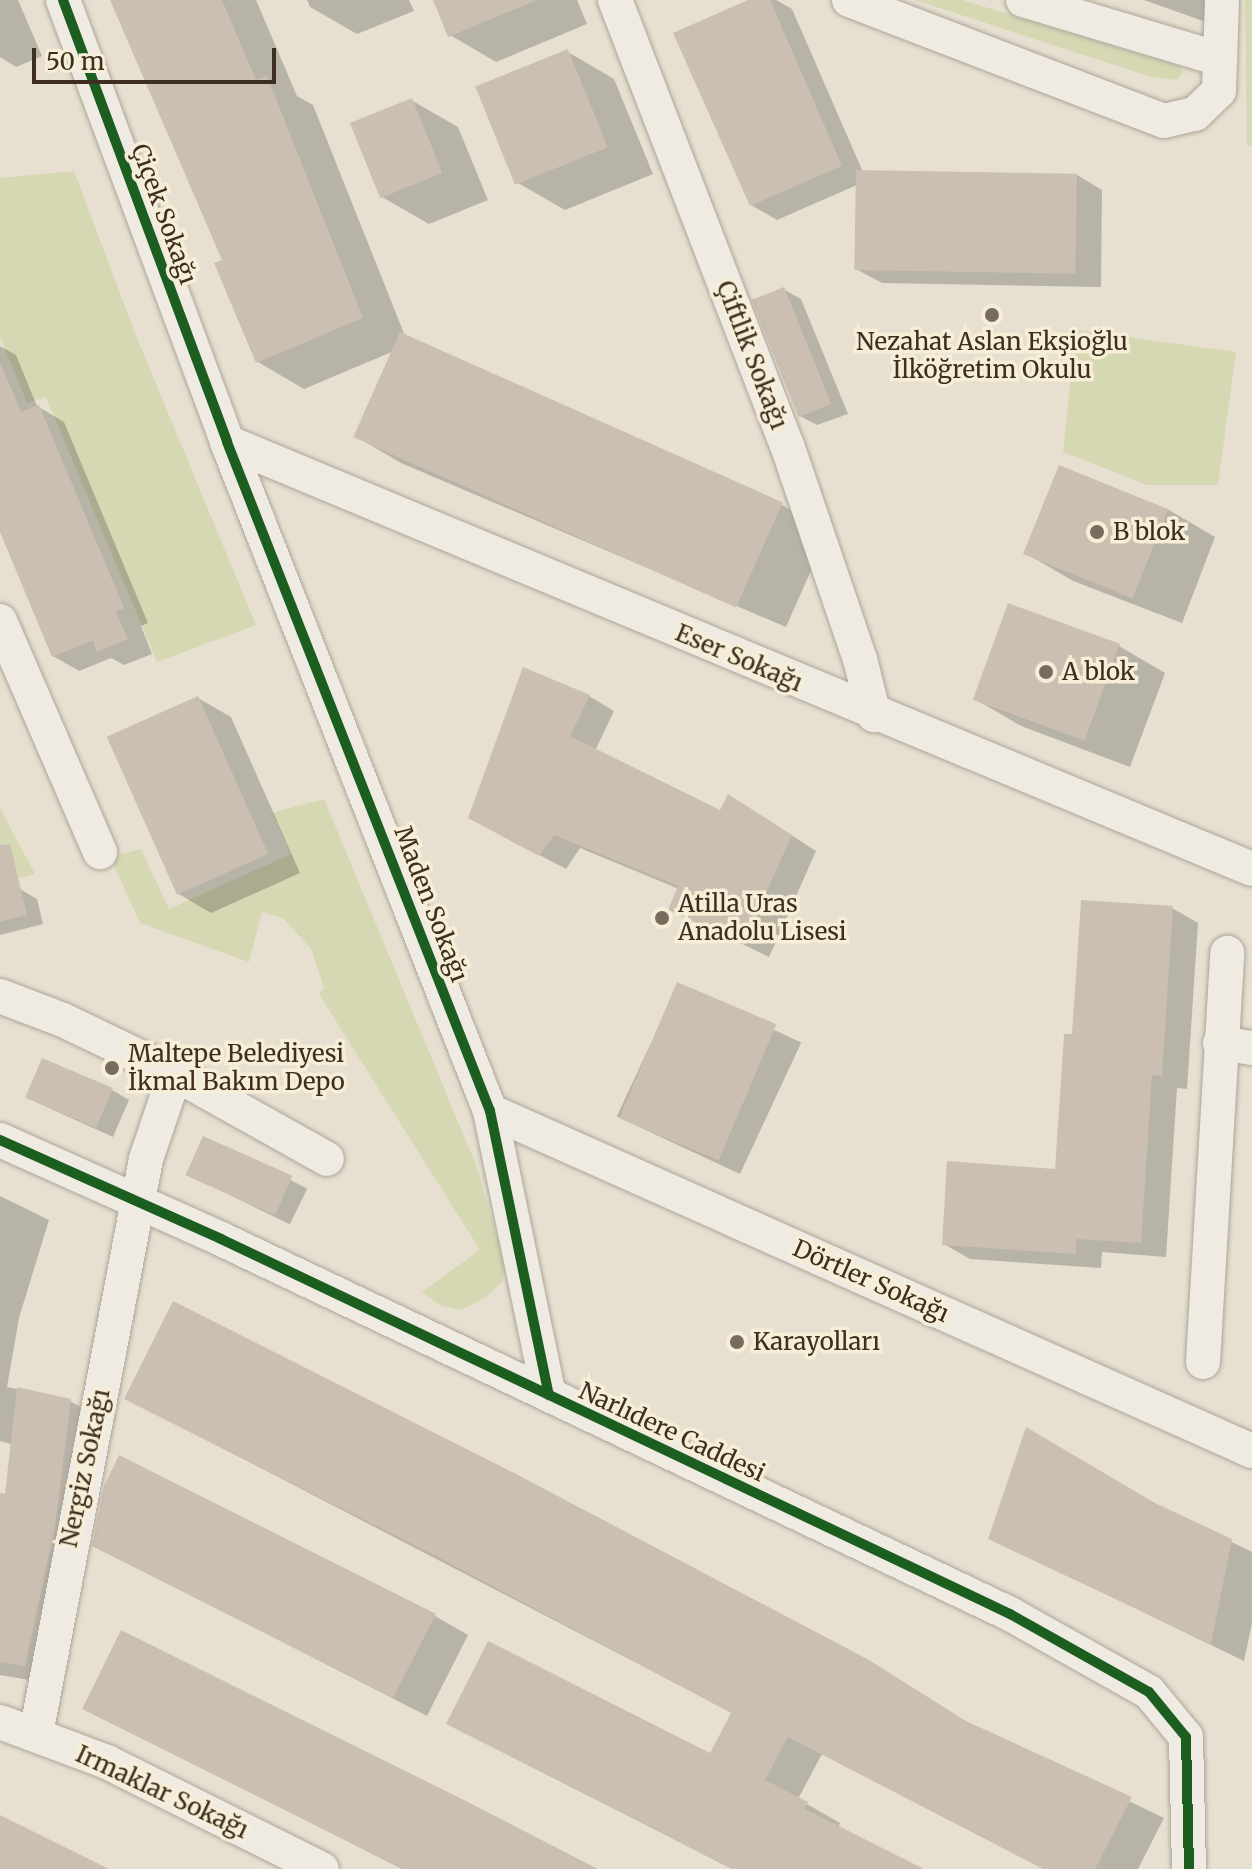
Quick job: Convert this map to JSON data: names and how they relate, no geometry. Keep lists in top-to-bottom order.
{
  "streets": {
    "street": [
      "Çiçek Sokağı",
      "Çiftlik Sokağı",
      "Eser Sokağı",
      "Maden Sokağı",
      "Dörtler Sokağı",
      "Narlıdere Caddesi",
      "Nergiz Sokağı",
      "Irmaklar Sokağı"
    ]
  },
  "crossings": [
    ["Çiçek Sokağı", "Eser Sokağı"],
    ["Çiçek Sokağı", "Maden Sokağı"],
    ["Çiftlik Sokağı", "Eser Sokağı"],
    ["Eser Sokağı", "Maden Sokağı"],
    ["Maden Sokağı", "Dörtler Sokağı"],
    ["Maden Sokağı", "Narlıdere Caddesi"],
    ["Narlıdere Caddesi", "Nergiz Sokağı"],
    ["Nergiz Sokağı", "Irmaklar Sokağı"]
  ],
  "places": [
    "Nezahat Aslan Ekşioğlu İlköğretim Okulu",
    "B blok",
    "A blok",
    "Atilla Uras Anadolu Lisesi",
    "Maltepe Belediyesi İkmal Bakım Depo",
    "Karayolları"
  ],
  "scale_bar": "50 m"
}
